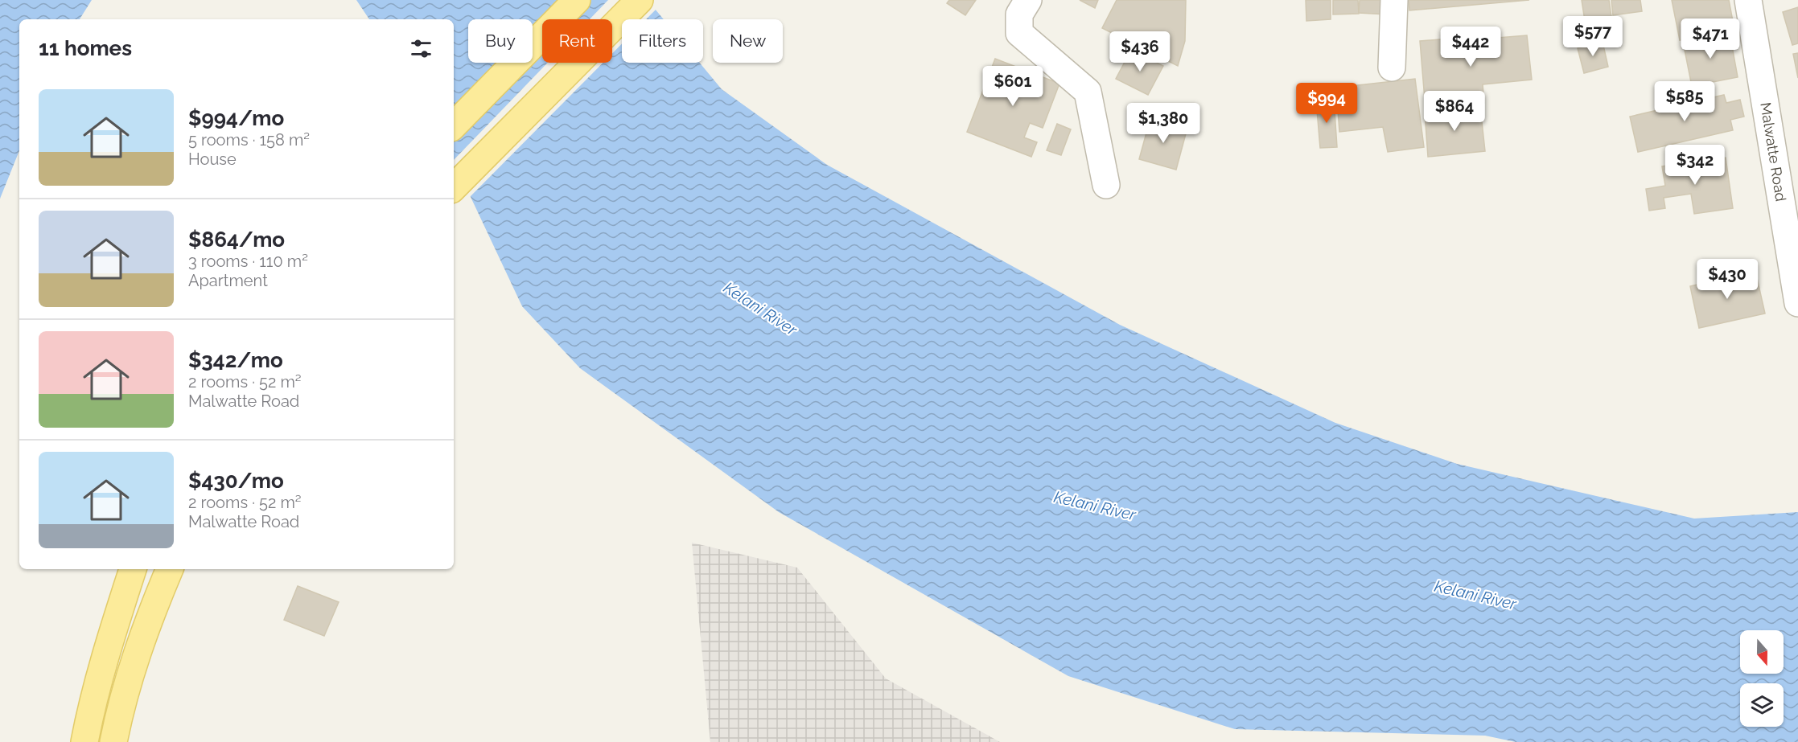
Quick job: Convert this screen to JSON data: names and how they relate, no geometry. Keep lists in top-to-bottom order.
{
  "streets": {
    "street": ["Malwatte Road"]
  },
  "water": ["Kelani River"],
  "north": "bottom",
  "page": {
    "price": [
      "$577",
      "$471",
      "$442",
      "$436",
      "$601",
      "$585",
      "$994",
      "$864",
      "$1,380",
      "$342",
      "$430"
    ],
    "chip": [
      "Buy",
      "Rent",
      "Filters",
      "New"
    ],
    "heading": "11 homes",
    "list": [
      {
        "name": "$994/mo",
        "note": "5 rooms · 158 m² · House"
      },
      {
        "name": "$864/mo",
        "note": "3 rooms · 110 m² · Apartment"
      },
      {
        "name": "$342/mo",
        "note": "2 rooms · 52 m² · Malwatte Road"
      },
      {
        "name": "$430/mo",
        "note": "2 rooms · 52 m² · Malwatte Road"
      }
    ]
  }
}
